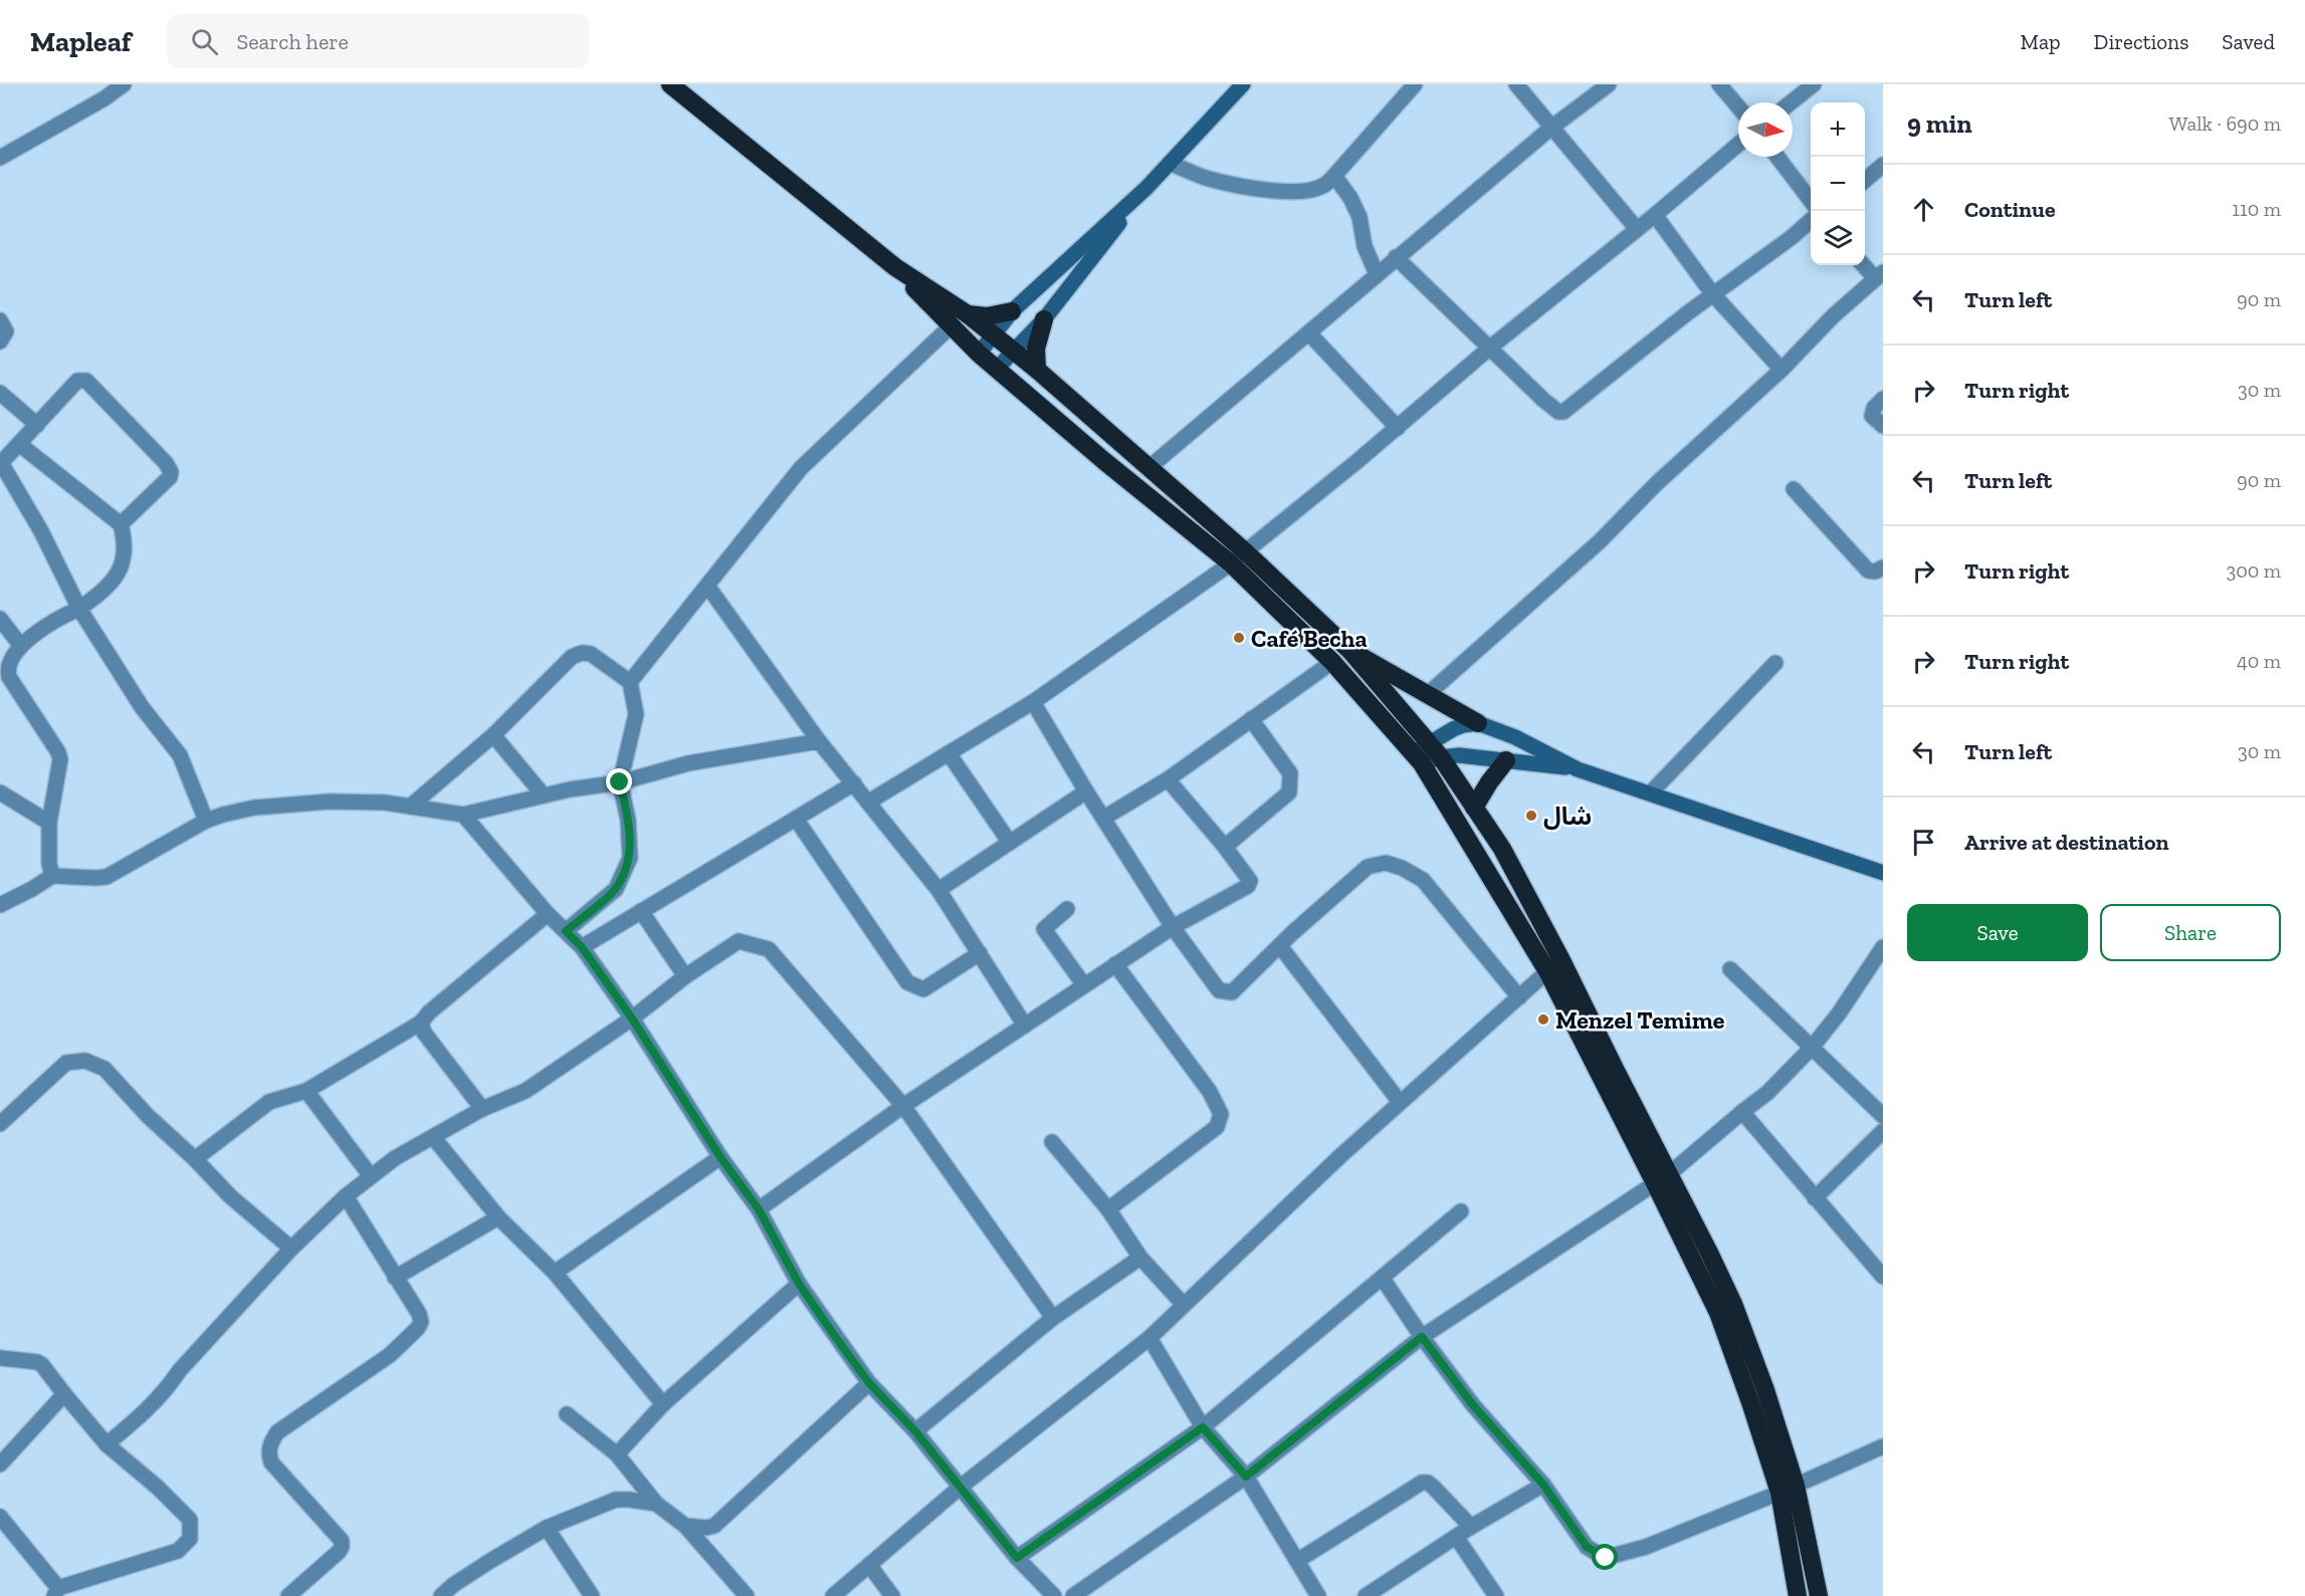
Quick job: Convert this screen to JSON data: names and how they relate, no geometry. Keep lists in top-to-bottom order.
{
  "places": ["Café Becha", "شال", "Menzel Temime"],
  "north": "right",
  "page": {
    "header": "Mapleaf",
    "search": "Search here",
    "nav": ["Map", "Directions", "Saved"],
    "heading": ["9 min", "Walk · 690 m"],
    "map_buttons": ["+", "−"],
    "list": [
      ["Continue", "110 m"],
      ["Turn left", "90 m"],
      ["Turn right", "30 m"],
      ["Turn left", "90 m"],
      ["Turn right", "300 m"],
      ["Turn right", "40 m"],
      ["Turn left", "30 m"],
      "Arrive at destination"
    ],
    "buttons": ["Save", "Share"]
  }
}
